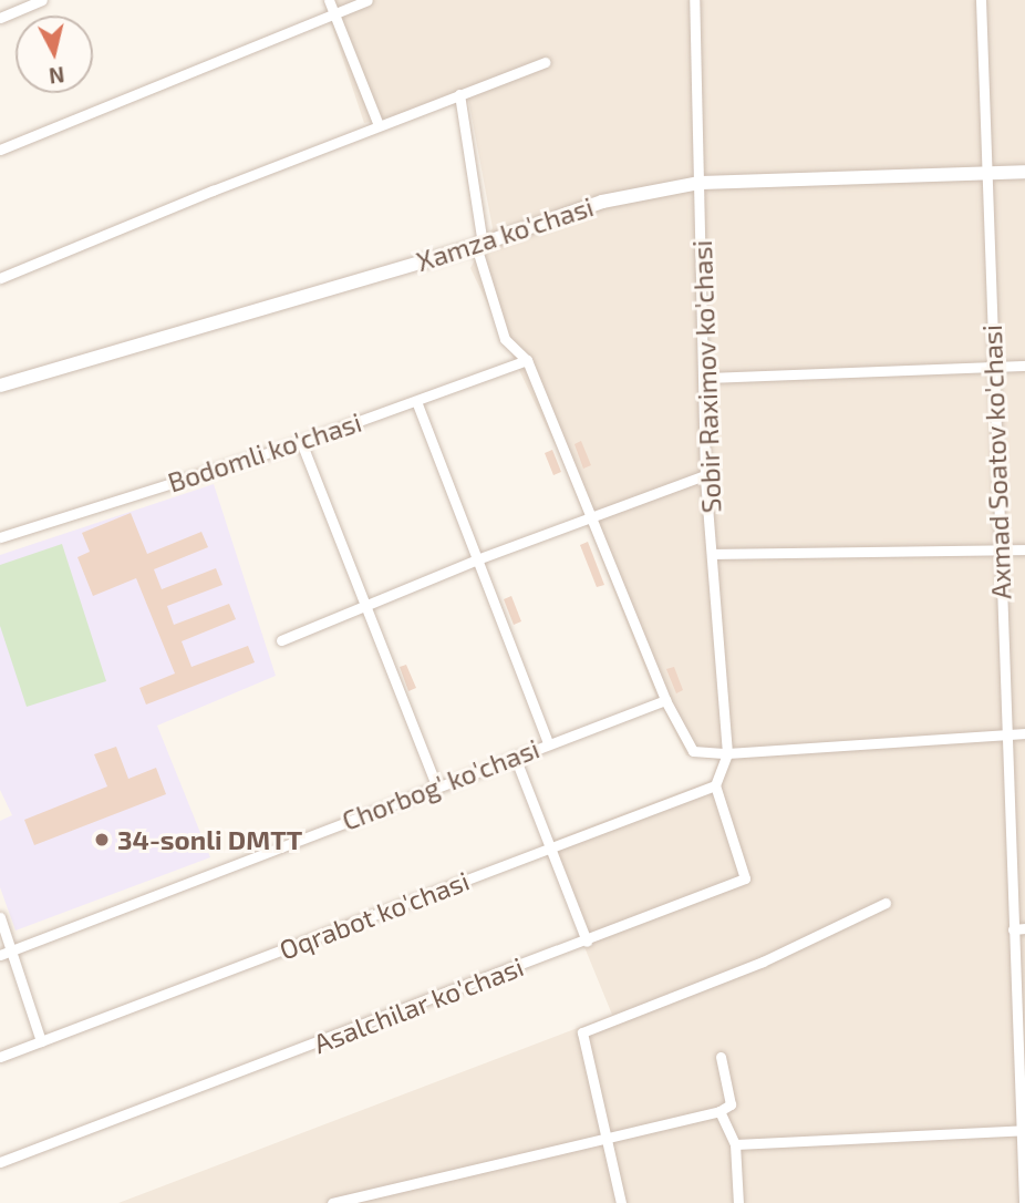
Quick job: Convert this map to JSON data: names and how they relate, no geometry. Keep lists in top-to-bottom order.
{
  "streets": {
    "main road": ["Xamza ko'chasi"],
    "street": [
      "Sobir Raximov ko'chasi",
      "Bodomli ko'chasi",
      "Axmad Soatov ko'chasi",
      "Chorbog' ko'chasi",
      "Oqrabot ko'chasi",
      "Asalchilar ko'chasi"
    ]
  },
  "crossings": [
    ["Xamza ko'chasi", "Sobir Raximov ko'chasi"],
    ["Xamza ko'chasi", "Axmad Soatov ko'chasi"],
    ["Oqrabot ko'chasi", "Asalchilar ko'chasi"]
  ],
  "places": ["34-sonli DMTT"],
  "north": "bottom"
}
